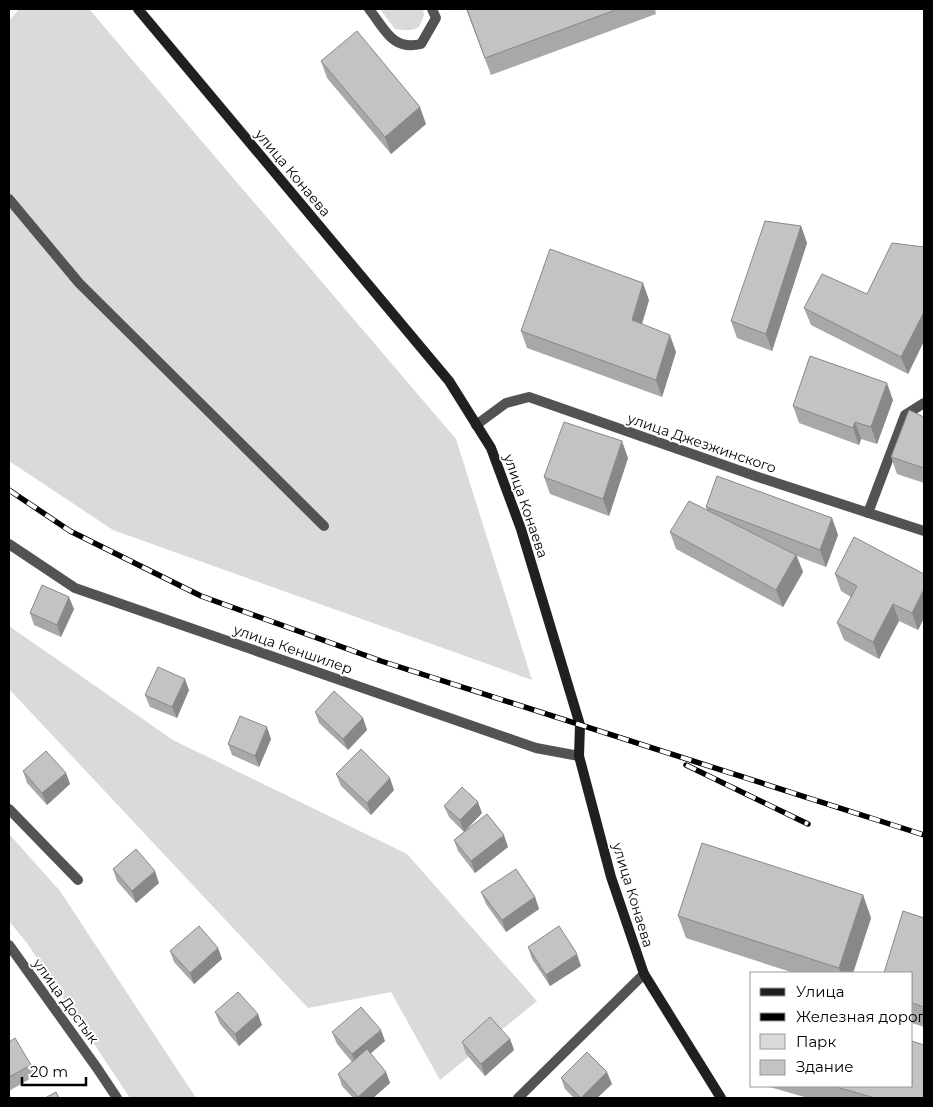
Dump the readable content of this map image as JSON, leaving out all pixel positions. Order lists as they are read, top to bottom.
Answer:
{
  "streets": {
    "main road": ["улица Конаева"],
    "street": ["улица Джезжинского", "улица Кеншилер", "улица Достык"]
  },
  "crossings": [
    ["улица Конаева", "улица Джезжинского"],
    ["улица Конаева", "улица Кеншилер"]
  ],
  "legend": [
    "Улица",
    "Железная дорога",
    "Парк",
    "Здание"
  ],
  "scale_bar": "20 m"
}
